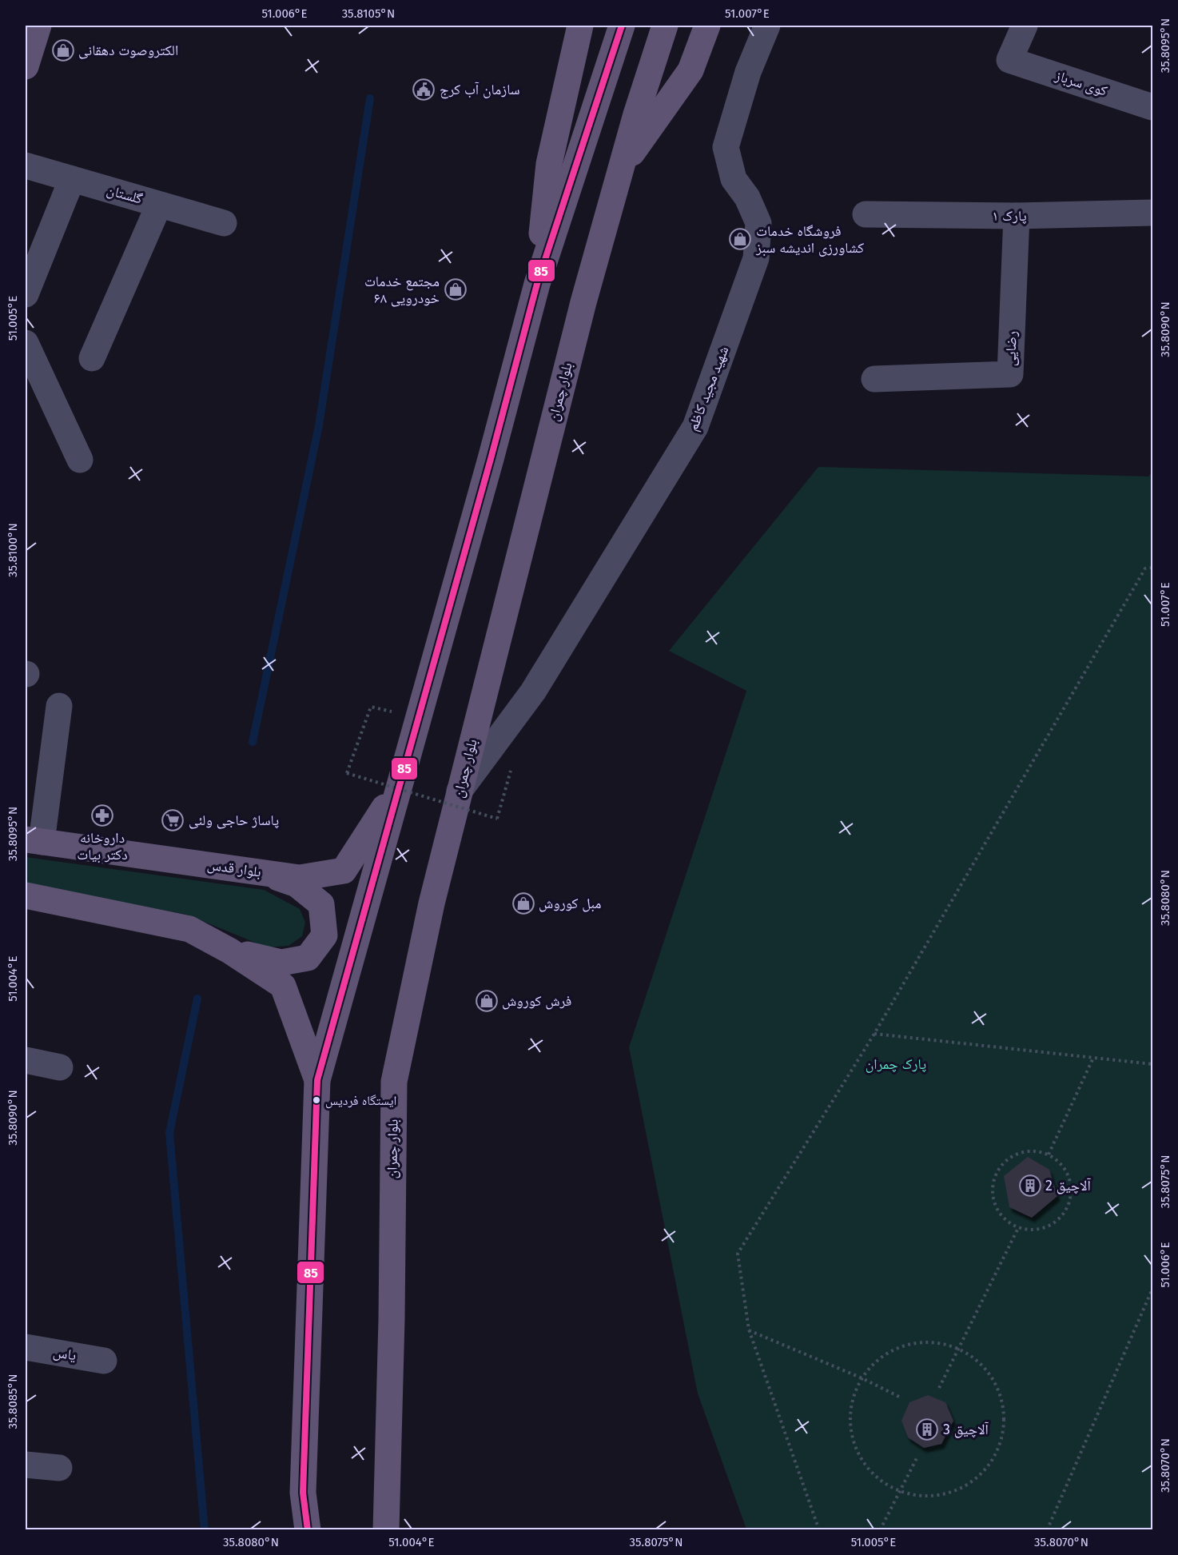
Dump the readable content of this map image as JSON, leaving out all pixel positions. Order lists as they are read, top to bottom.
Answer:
{
  "streets": {
    "main road": ["بلوار چمران", "بلوار قدس"],
    "street": [
      "کوی سرباز",
      "گلستان",
      "پارک ۱",
      "رضایی",
      "شهید مجید کاظم",
      "یاس"
    ]
  },
  "crossings": [
    ["پارک ۱", "رضایی"],
    ["شهید مجید کاظم", "بلوار چمران"]
  ],
  "parks": ["پارک چمران"],
  "places": {
    "shop": [
      "الکتروصوت دهقانی",
      "فروشگاه خدمات کشاورزی اندیشه سبز",
      "مجتمع خدمات خودرویی ۶۸",
      "مبل کوروش",
      "فرش کوروش"
    ],
    "public building": ["سازمان آب کرج"],
    "pharmacy": ["داروخانه دکتر بیات"],
    "supermarket": ["پاساژ حاجی ولئی"],
    "other": ["ایستگاه فردیس"],
    "building": ["آلاچیق 2", "آلاچیق 3"]
  },
  "lines": ["transit line 85"],
  "coordinates": [
    "51.006°E",
    "35.8105°N",
    "51.007°E",
    "35.8095°N",
    "51.005°E",
    "35.8090°N",
    "35.8100°N",
    "35.8080°N",
    "51.004°E",
    "35.8075°N",
    "35.8085°N",
    "35.8070°N"
  ]
}
